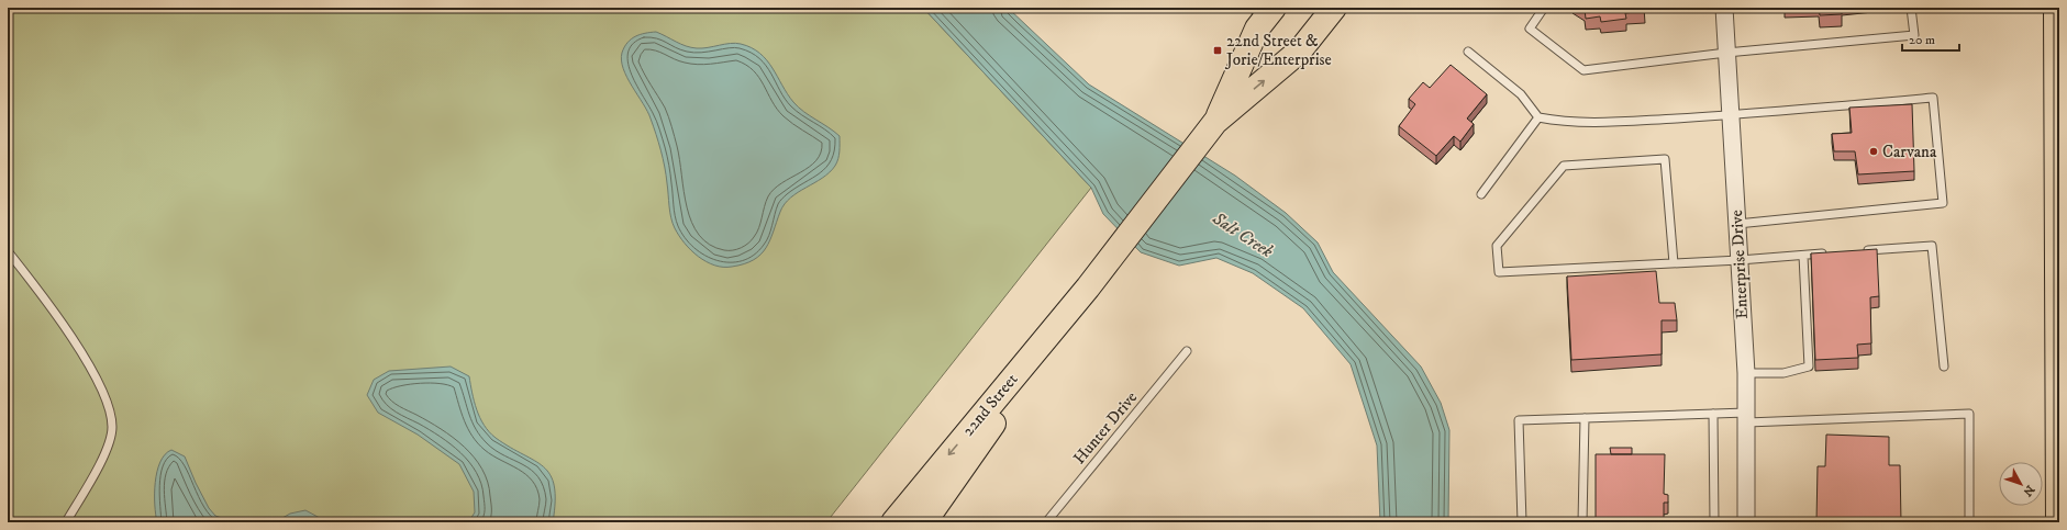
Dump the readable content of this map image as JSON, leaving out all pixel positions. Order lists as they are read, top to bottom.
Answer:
{
  "streets": {
    "main road": ["22nd Street"],
    "street": ["Enterprise Drive"],
    "lane": ["Hunter Drive"]
  },
  "water": ["Salt Creek"],
  "places": {
    "transit": ["22nd Street & Jorie/Enterprise"],
    "other": ["Carvana"]
  },
  "scale_bar": "20 m",
  "north": "bottom right"
}
